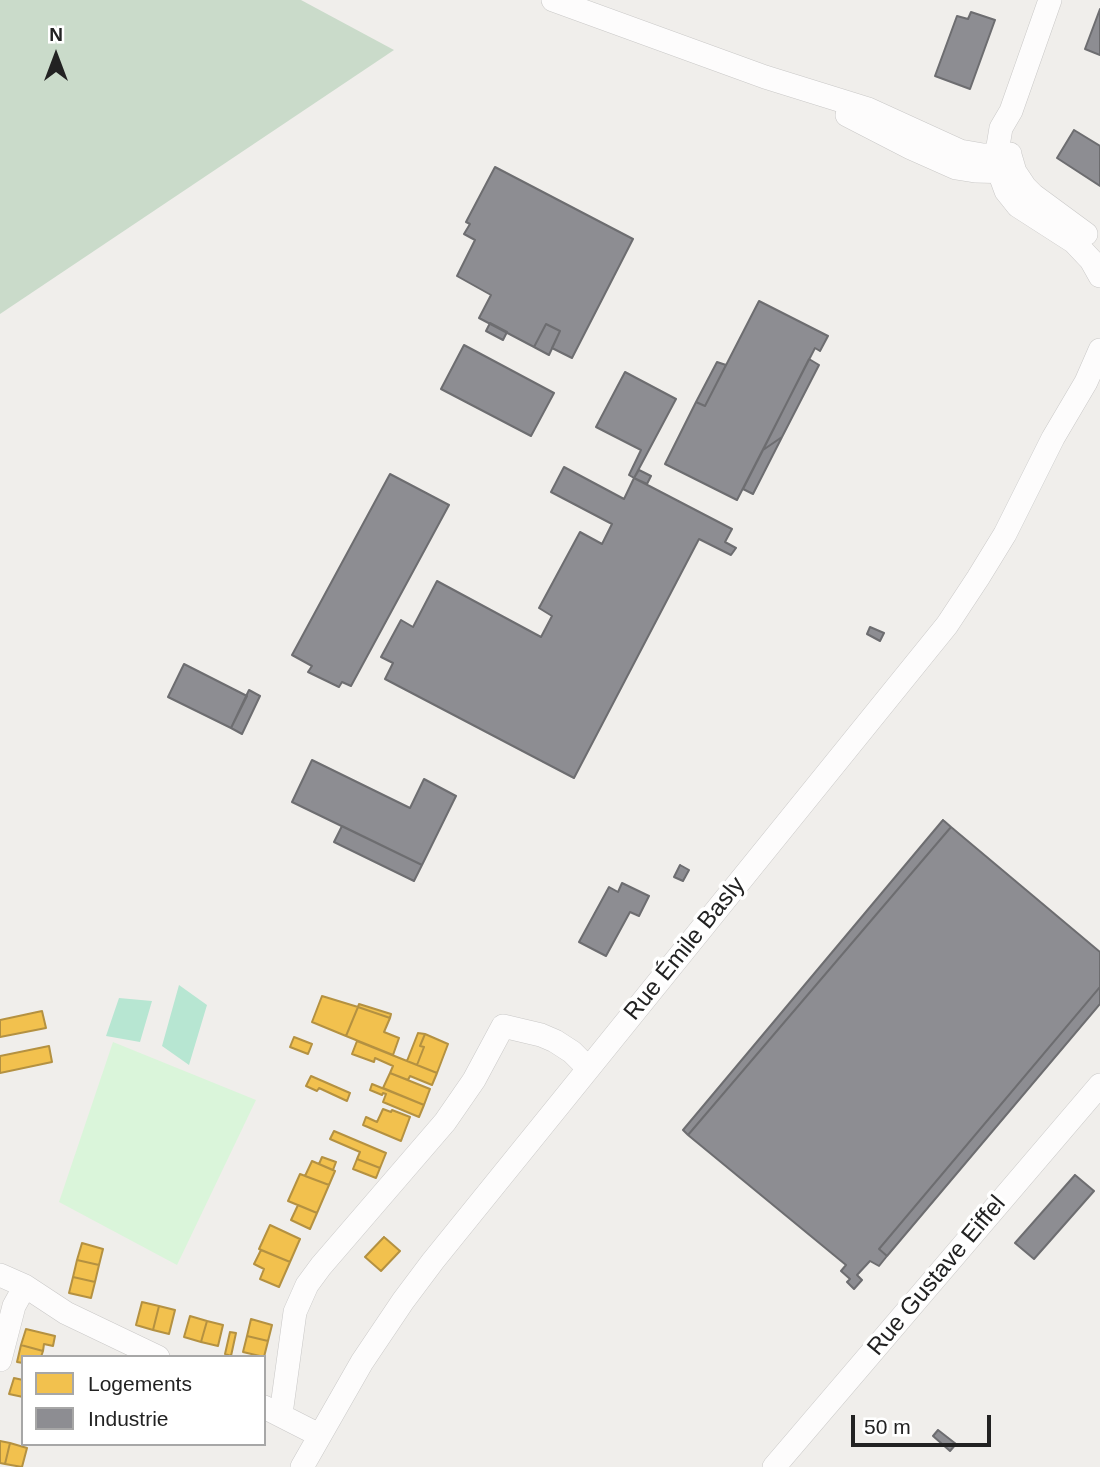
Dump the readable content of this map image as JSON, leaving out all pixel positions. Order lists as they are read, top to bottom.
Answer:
{
  "streets": {
    "street": ["Rue Émile Basly", "Rue Gustave Eiffel"]
  },
  "legend": ["Logements", "Industrie"],
  "scale_bar": "50 m",
  "north": "top"
}
